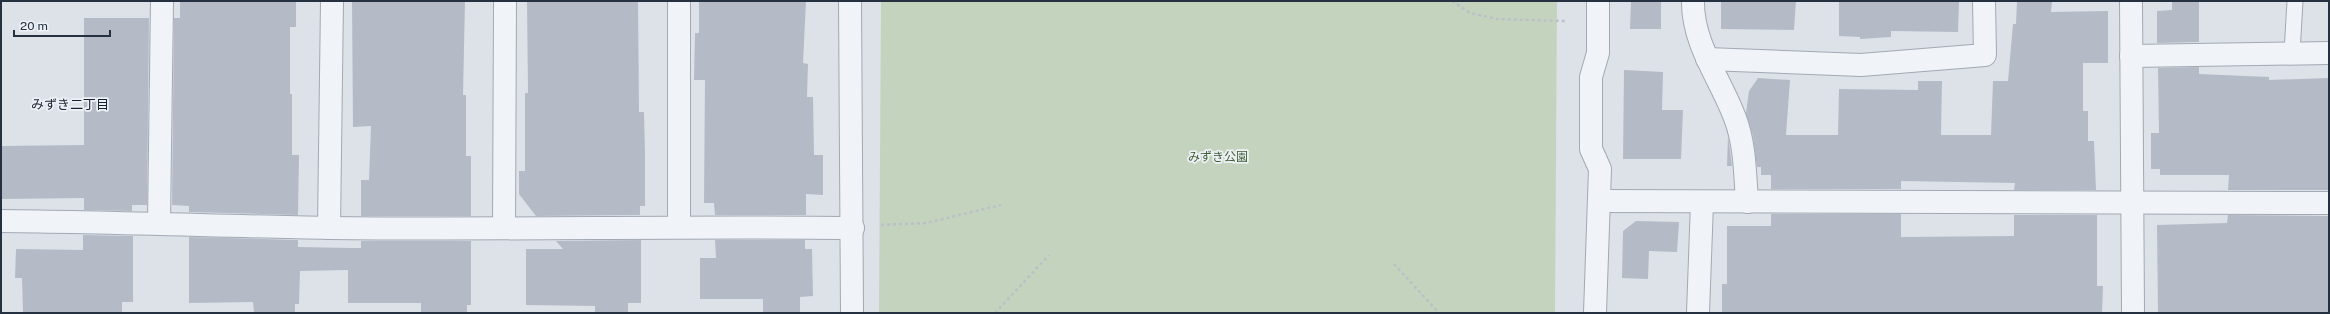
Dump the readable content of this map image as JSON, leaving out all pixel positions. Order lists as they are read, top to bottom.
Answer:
{
  "districts": ["みずき二丁目"],
  "parks": ["みずき公園"],
  "scale_bar": "20 m"
}
